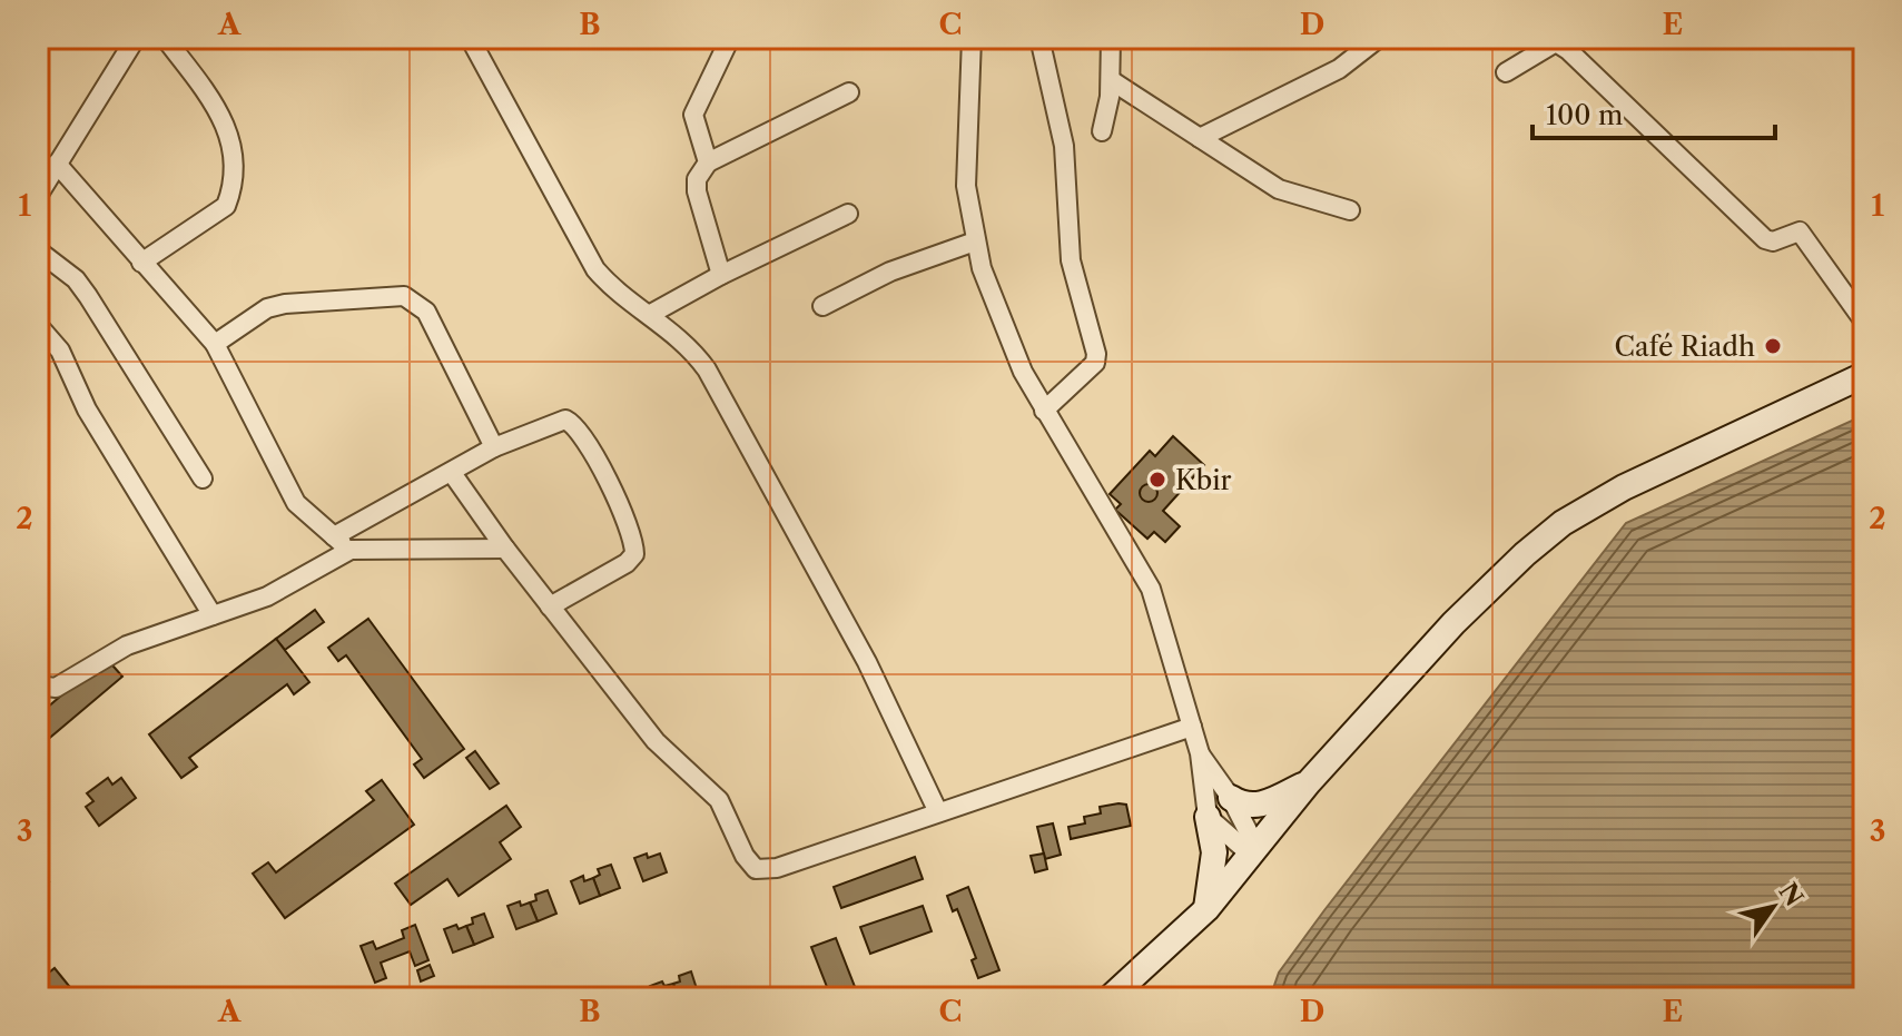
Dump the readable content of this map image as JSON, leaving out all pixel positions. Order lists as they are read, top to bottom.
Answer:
{
  "places": ["Café Riadh", "Kbir"],
  "scale_bar": "100 m",
  "north": "top right",
  "grid": {
    "columns": [
      "A",
      "B",
      "C",
      "D",
      "E"
    ],
    "rows": ["1", "2", "3"]
  }
}
